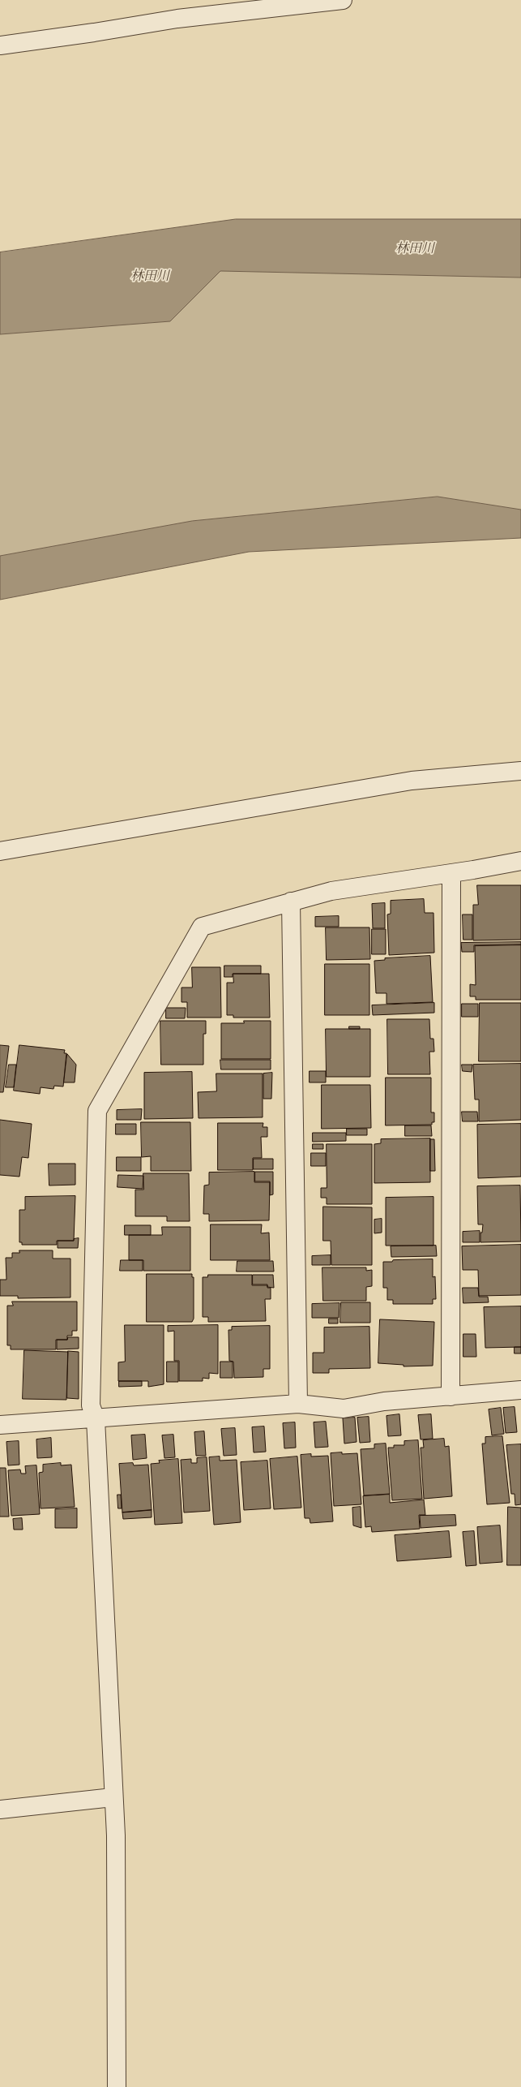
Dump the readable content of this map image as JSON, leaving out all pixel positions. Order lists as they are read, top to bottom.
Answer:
{
  "water": ["林田川"]
}
